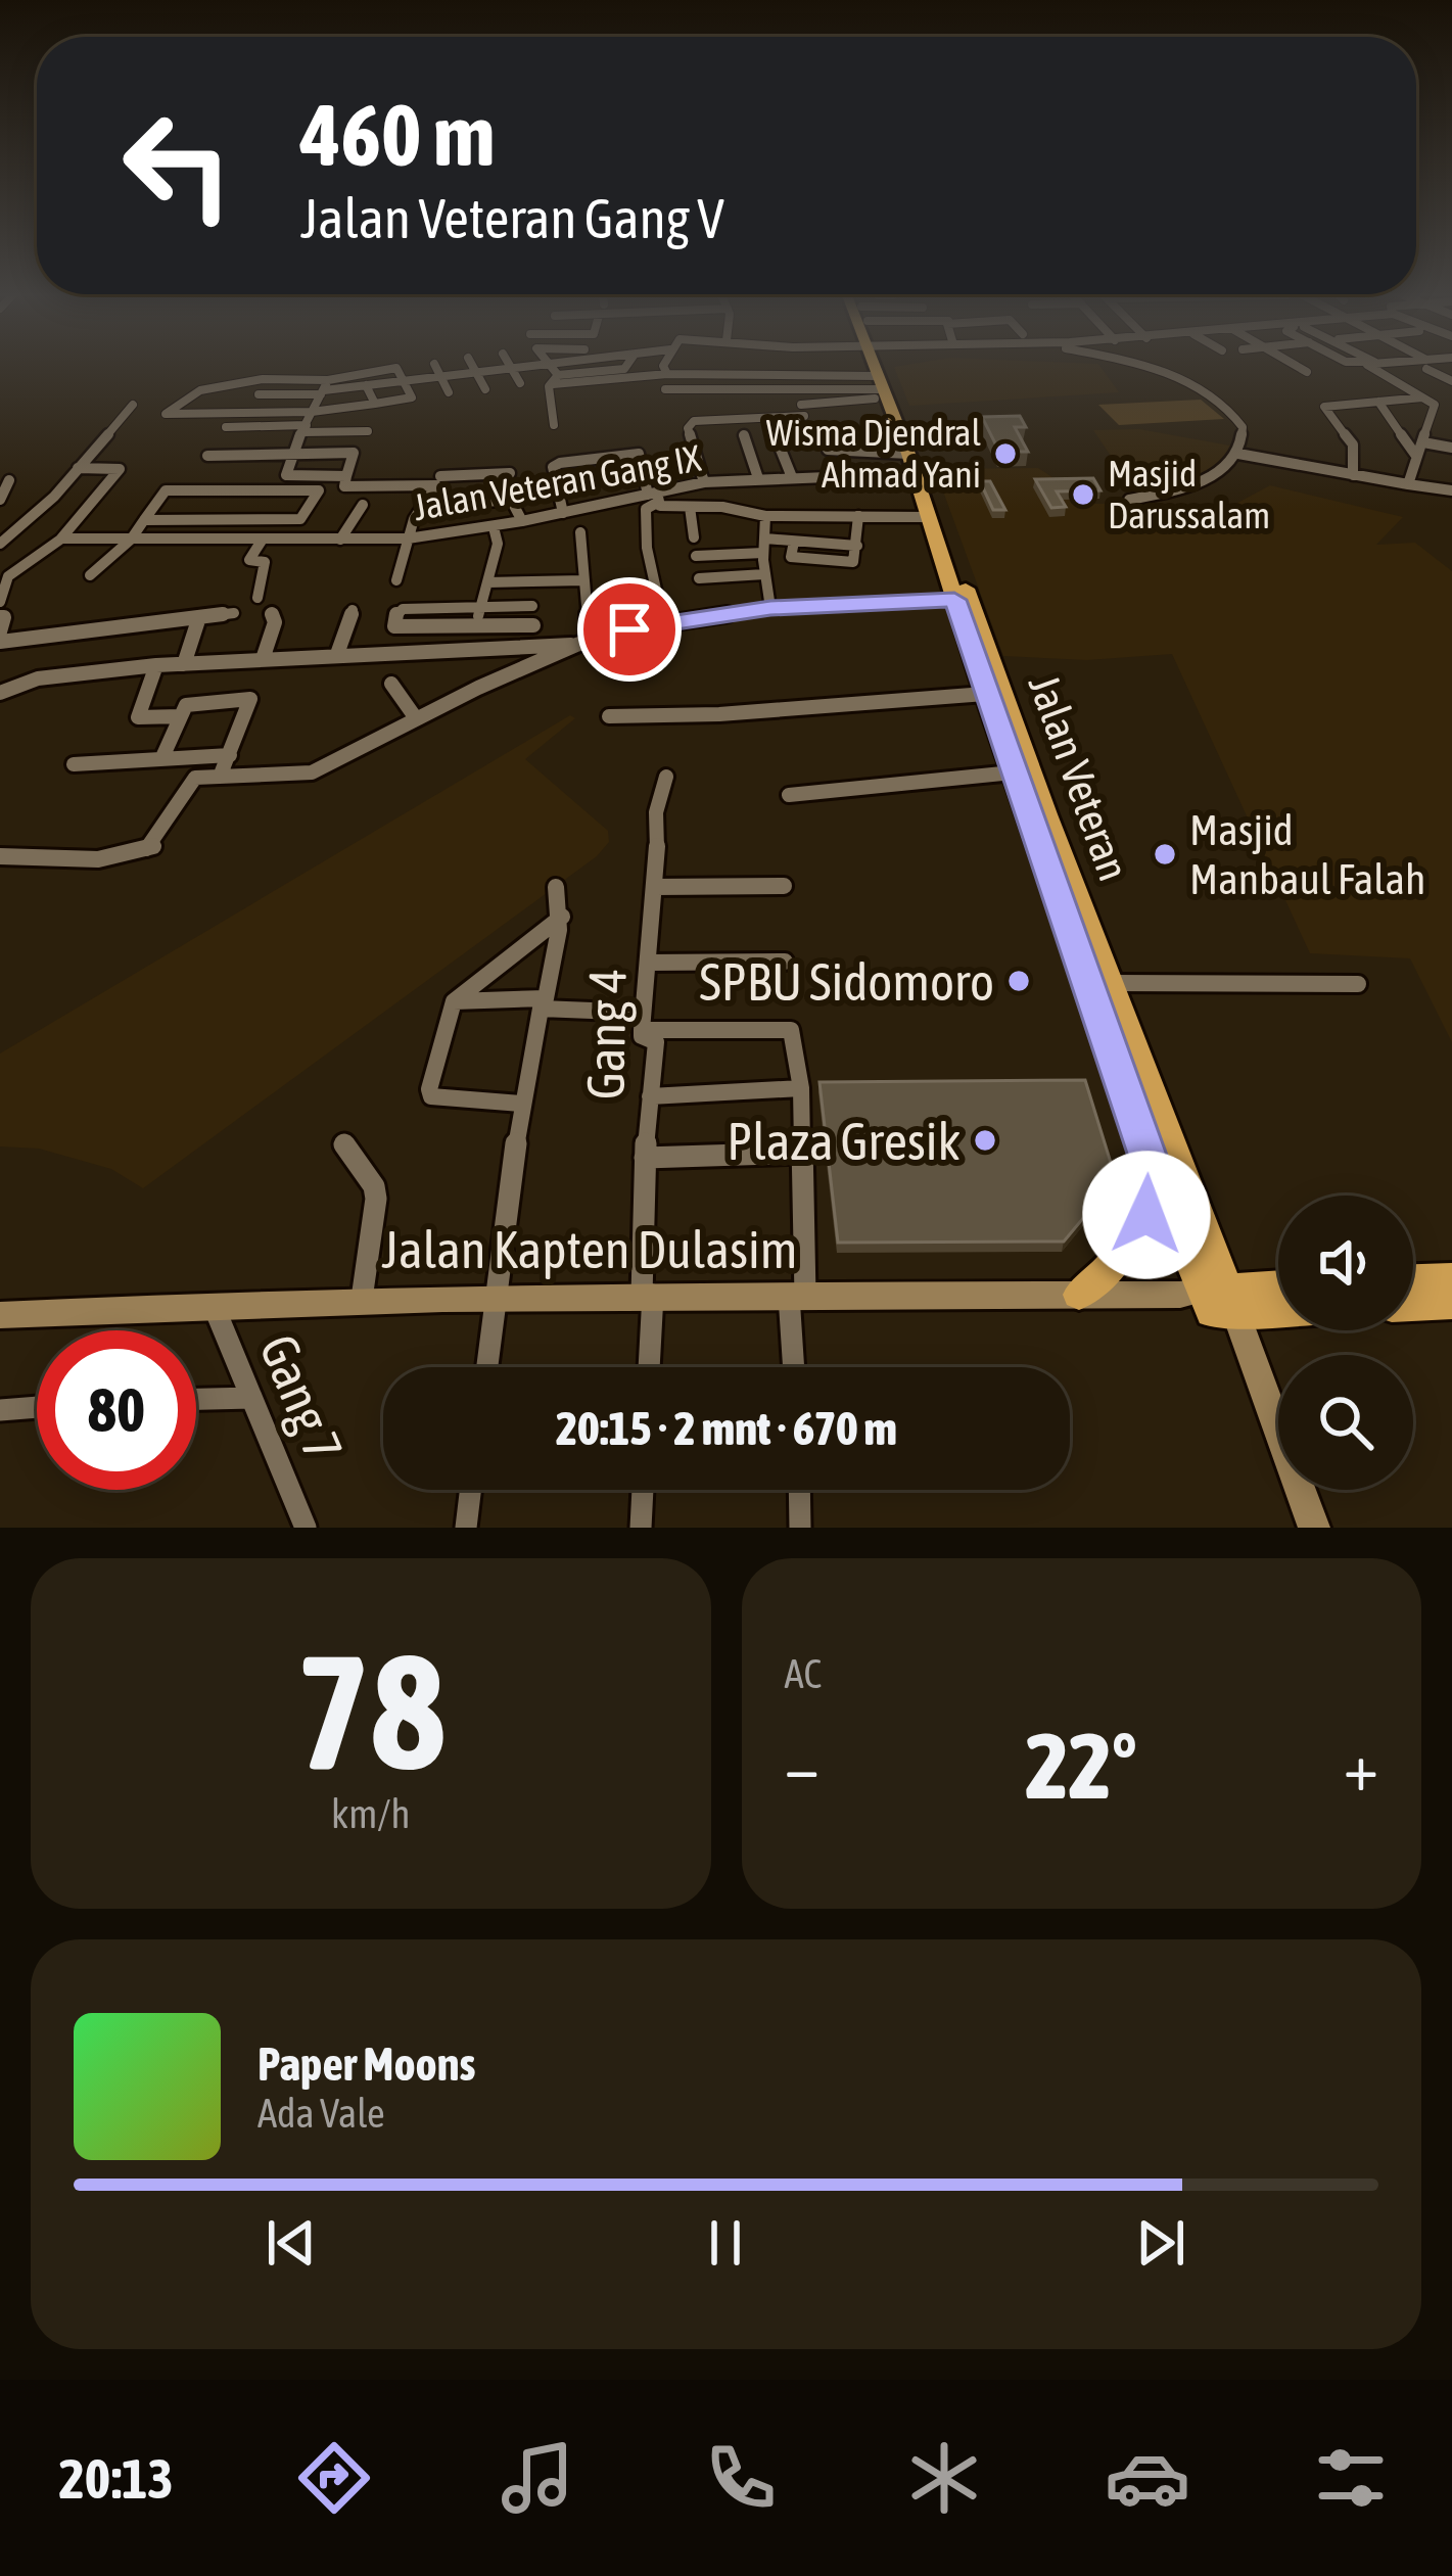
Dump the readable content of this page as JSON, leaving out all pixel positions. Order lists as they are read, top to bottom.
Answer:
{
  "streets": {
    "highway": ["Jalan Veteran"],
    "main road": ["Jalan Kapten Dulasim"],
    "street": ["Jalan Veteran Gang IX", "Gang 4", "Gang 7"]
  },
  "crossings": [
    ["Jalan Veteran Gang IX", "Jalan Veteran"],
    ["Jalan Veteran", "Jalan Kapten Dulasim"],
    ["Gang 4", "Jalan Kapten Dulasim"],
    ["Jalan Kapten Dulasim", "Gang 7"]
  ],
  "places": [
    "Wisma Djendral Ahmad Yani",
    "Masjid Darussalam",
    "Masjid Manbaul Falah",
    "SPBU Sidomoro",
    "Plaza Gresik"
  ],
  "page": {
    "turn": ["460 m", "Jalan Veteran Gang V"],
    "limit": "80",
    "trip": "20:15 · 2 mnt · 670 m",
    "tile": [
      ["78", "km/h"],
      "AC"
    ],
    "heat": ["−", "22°", "+"],
    "song": ["Paper Moons", "Ada Vale"],
    "tabs": "20:13"
  }
}
